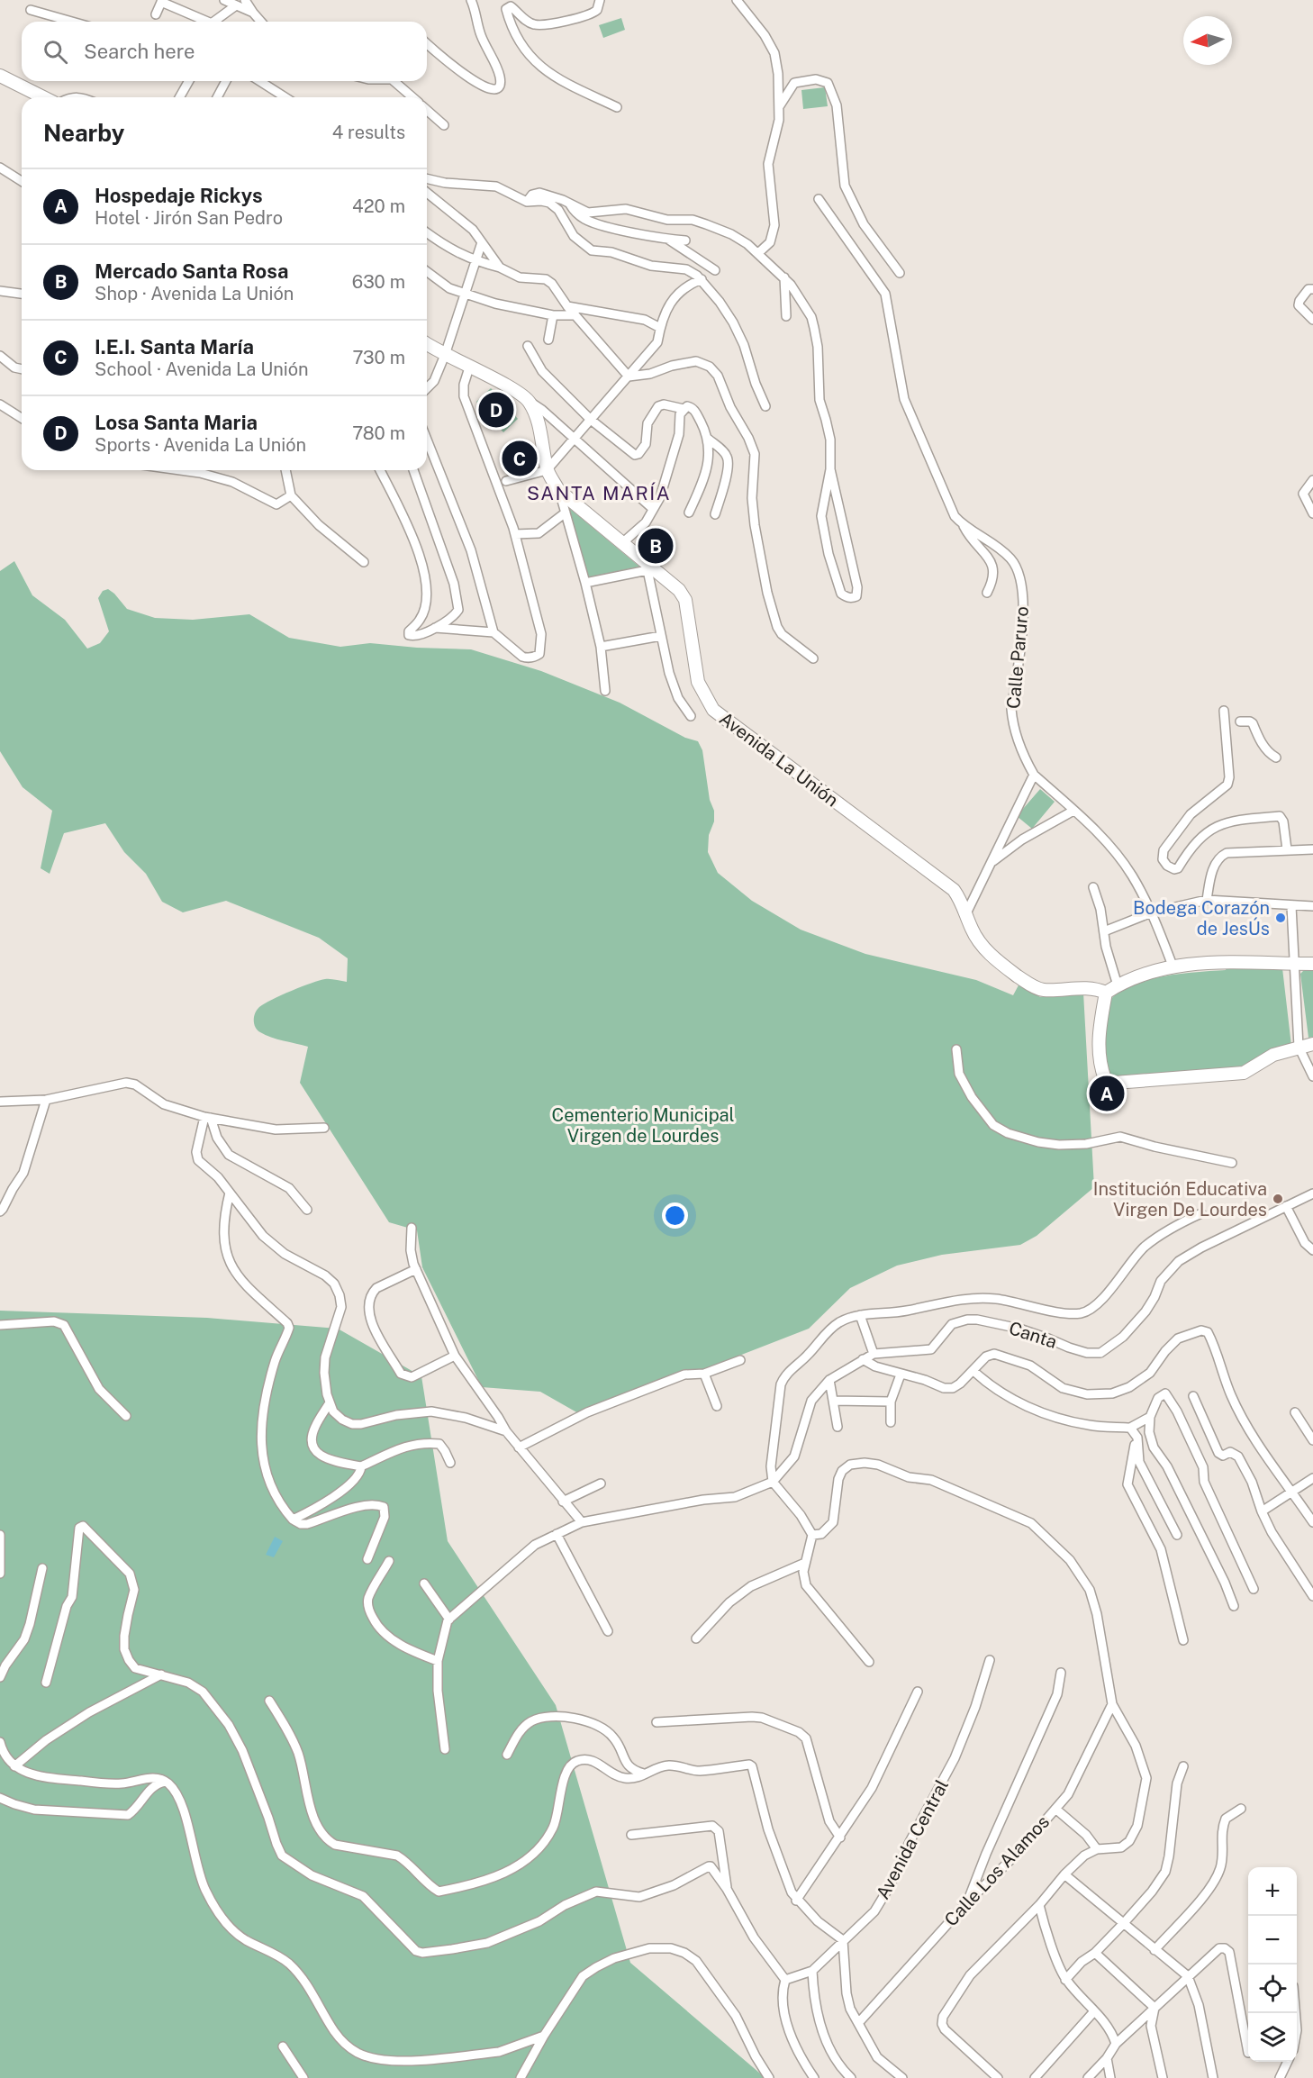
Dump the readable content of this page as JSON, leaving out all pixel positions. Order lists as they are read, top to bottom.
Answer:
{
  "streets": {
    "main road": ["Avenida La Unión"],
    "street": [
      "Calle Paruro",
      "Canta",
      "Avenida Central",
      "Calle Los Alamos"
    ]
  },
  "districts": ["SANTA MARÍA"],
  "parks": ["Cementerio Municipal Virgen de Lourdes"],
  "places": ["Bodega Corazón de JesÚs", "Institución Educativa Virgen De Lourdes"],
  "north": "left",
  "page": {
    "search": "Search here",
    "heading": ["Nearby", "4 results"],
    "list": [
      {
        "mark": "A",
        "name": "Hospedaje Rickys",
        "note": "Hotel · Jirón San Pedro",
        "value": "420 m"
      },
      {
        "mark": "B",
        "name": "Mercado Santa Rosa",
        "note": "Shop · Avenida La Unión",
        "value": "630 m"
      },
      {
        "mark": "C",
        "name": "I.E.I. Santa María",
        "note": "School · Avenida La Unión",
        "value": "730 m"
      },
      {
        "mark": "D",
        "name": "Losa Santa Maria",
        "note": "Sports · Avenida La Unión",
        "value": "780 m"
      }
    ],
    "pins": [
      "D",
      "C",
      "B",
      "A"
    ],
    "map_buttons": ["+", "−"]
  }
}
